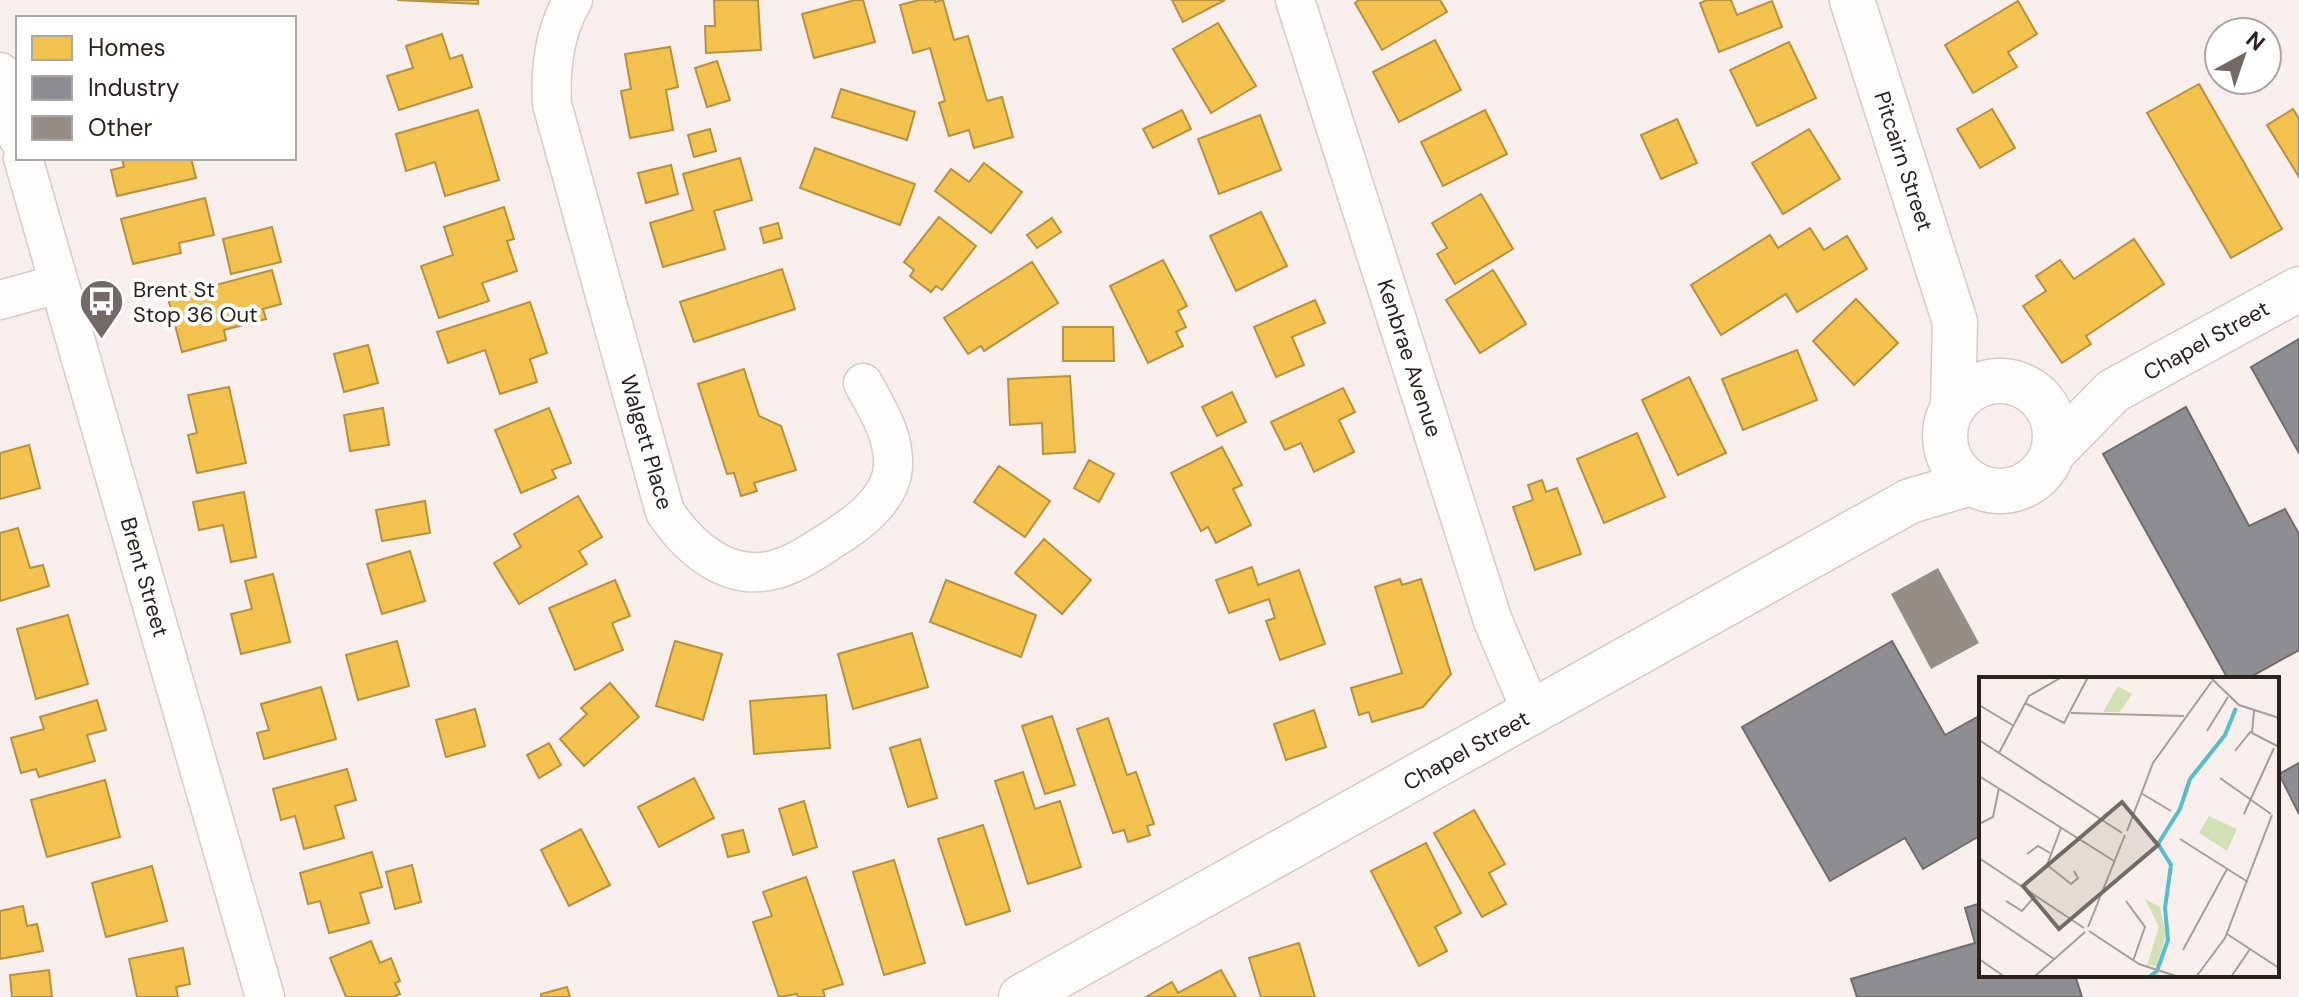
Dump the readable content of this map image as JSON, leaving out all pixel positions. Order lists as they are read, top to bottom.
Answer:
{
  "streets": {
    "street": [
      "Pitcairn Street",
      "Chapel Street",
      "Kenbrae Avenue",
      "Walgett Place",
      "Brent Street"
    ]
  },
  "crossings": [
    ["Pitcairn Street", "Chapel Street"],
    ["Chapel Street", "Kenbrae Avenue"]
  ],
  "places": {
    "bus stop": ["Brent St Stop 36 Out"]
  },
  "legend": ["Homes", "Industry", "Other"],
  "north": "top right"
}
